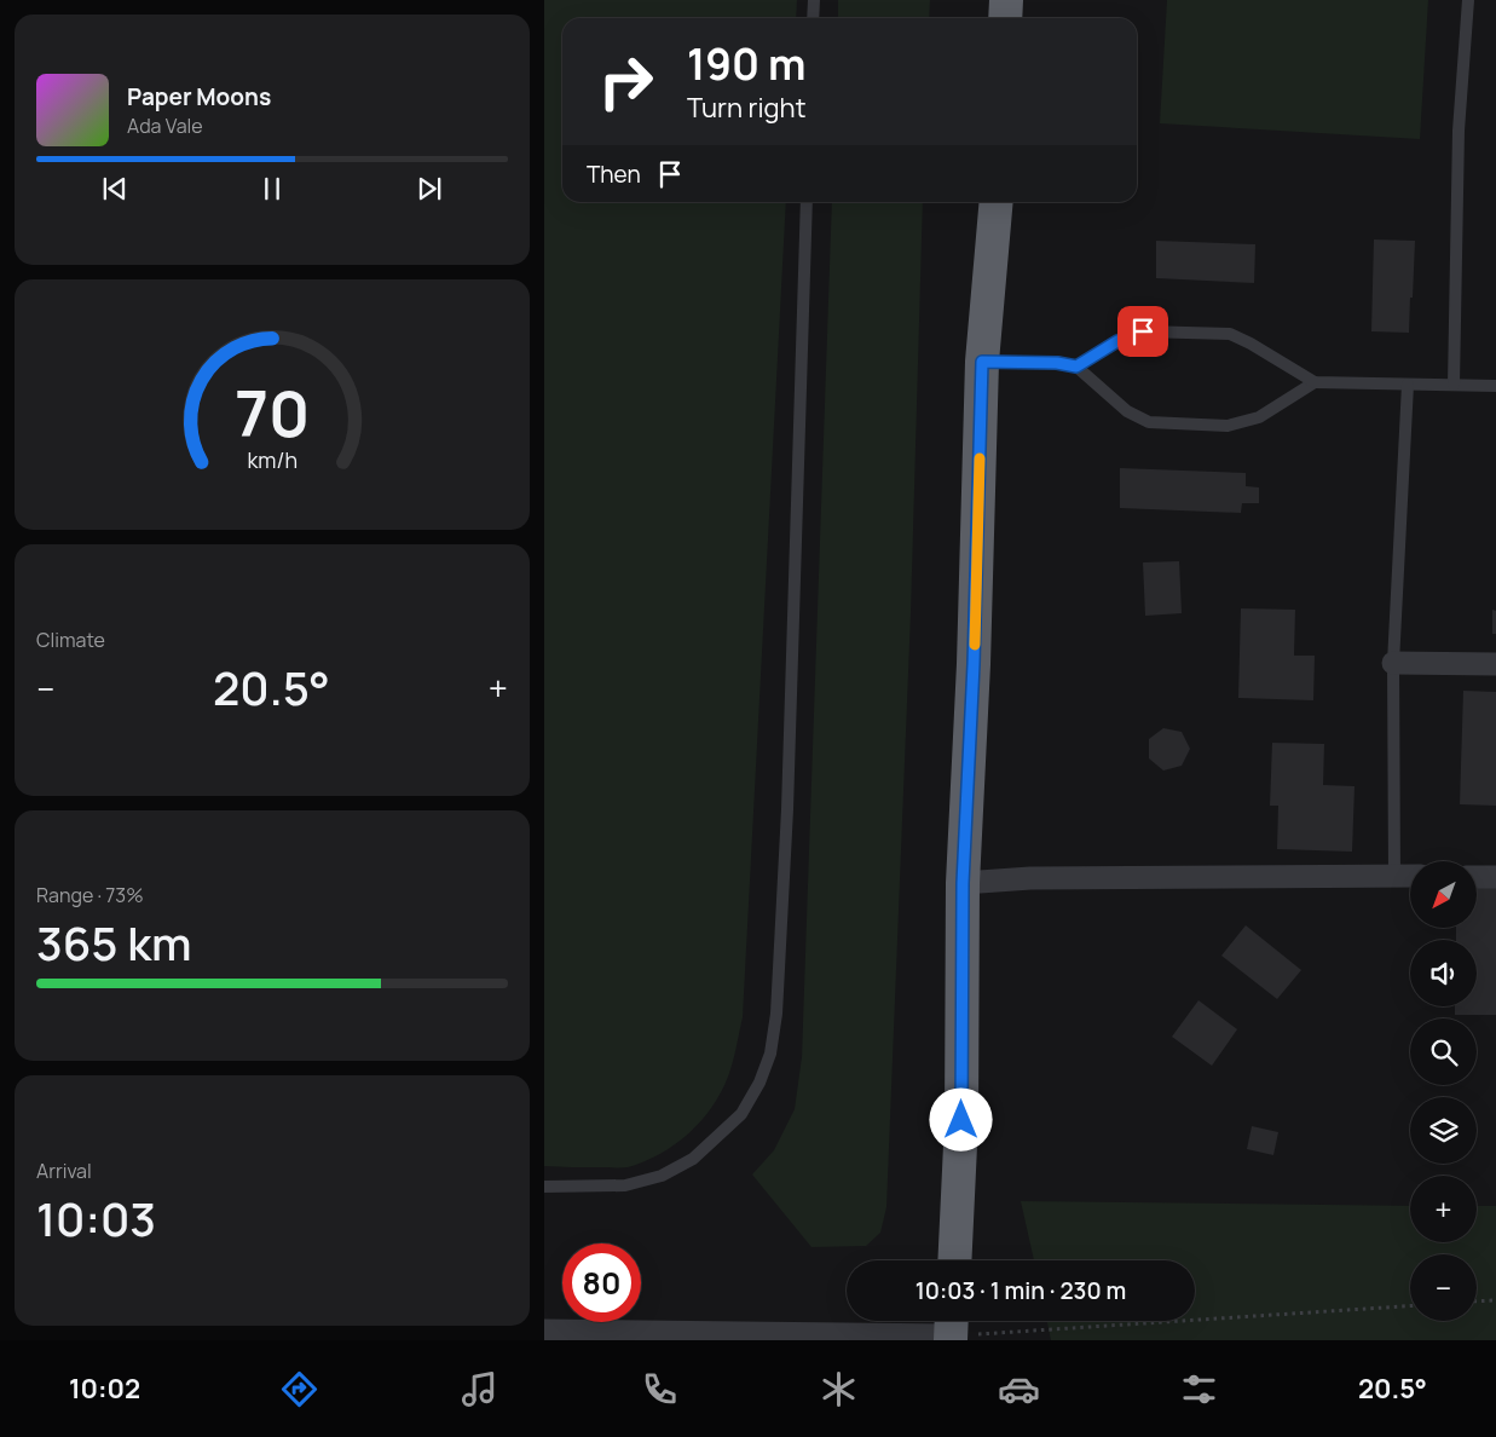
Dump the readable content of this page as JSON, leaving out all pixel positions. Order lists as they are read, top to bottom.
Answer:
{
  "north": "bottom left",
  "page": {
    "turn": ["190 m", "Turn right"],
    "song": ["Paper Moons", "Ada Vale"],
    "then": "Then",
    "tile": [
      "Climate",
      ["Range · 73%", "365 km"],
      ["Arrival", "10:03"]
    ],
    "heat": ["−", "20.5°", "+"],
    "map_buttons": ["+", "−"],
    "limit": "80",
    "trip": "10:03 · 1 min · 230 m",
    "tabs": ["10:02", "20.5°"],
    "gauge": ["70", "km/h"]
  }
}
